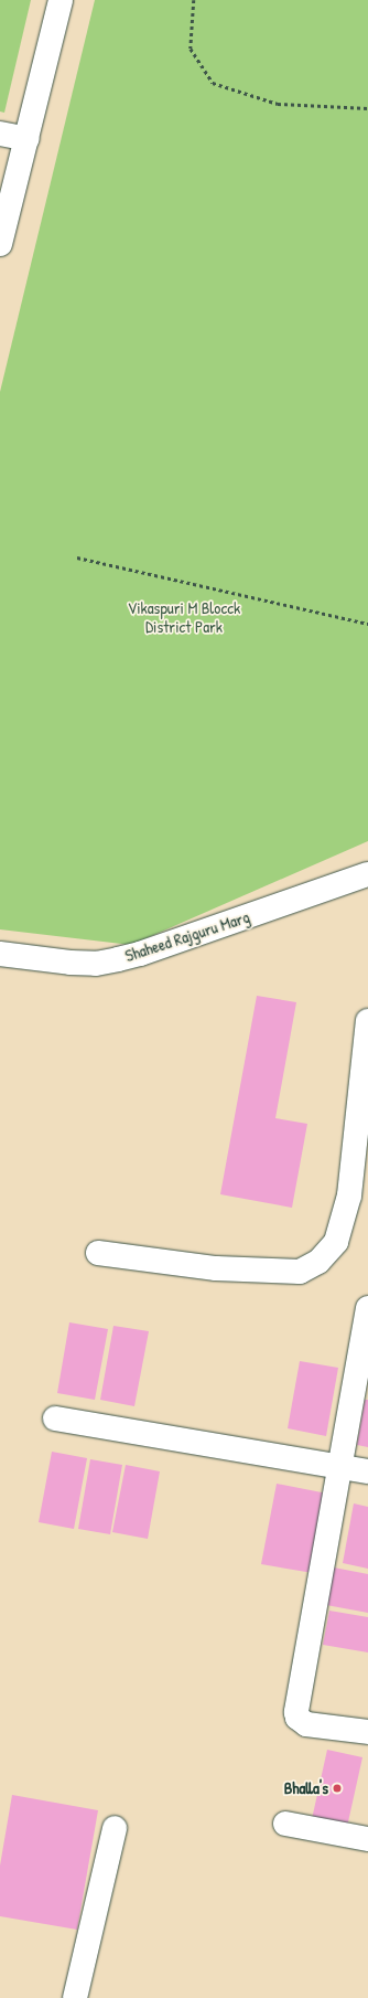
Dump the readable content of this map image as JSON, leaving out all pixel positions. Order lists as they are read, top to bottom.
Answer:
{
  "streets": {
    "street": ["Shaheed Rajguru Marg"]
  },
  "parks": ["Vikaspuri M Blocck District Park"],
  "places": ["Bhalla's"]
}
